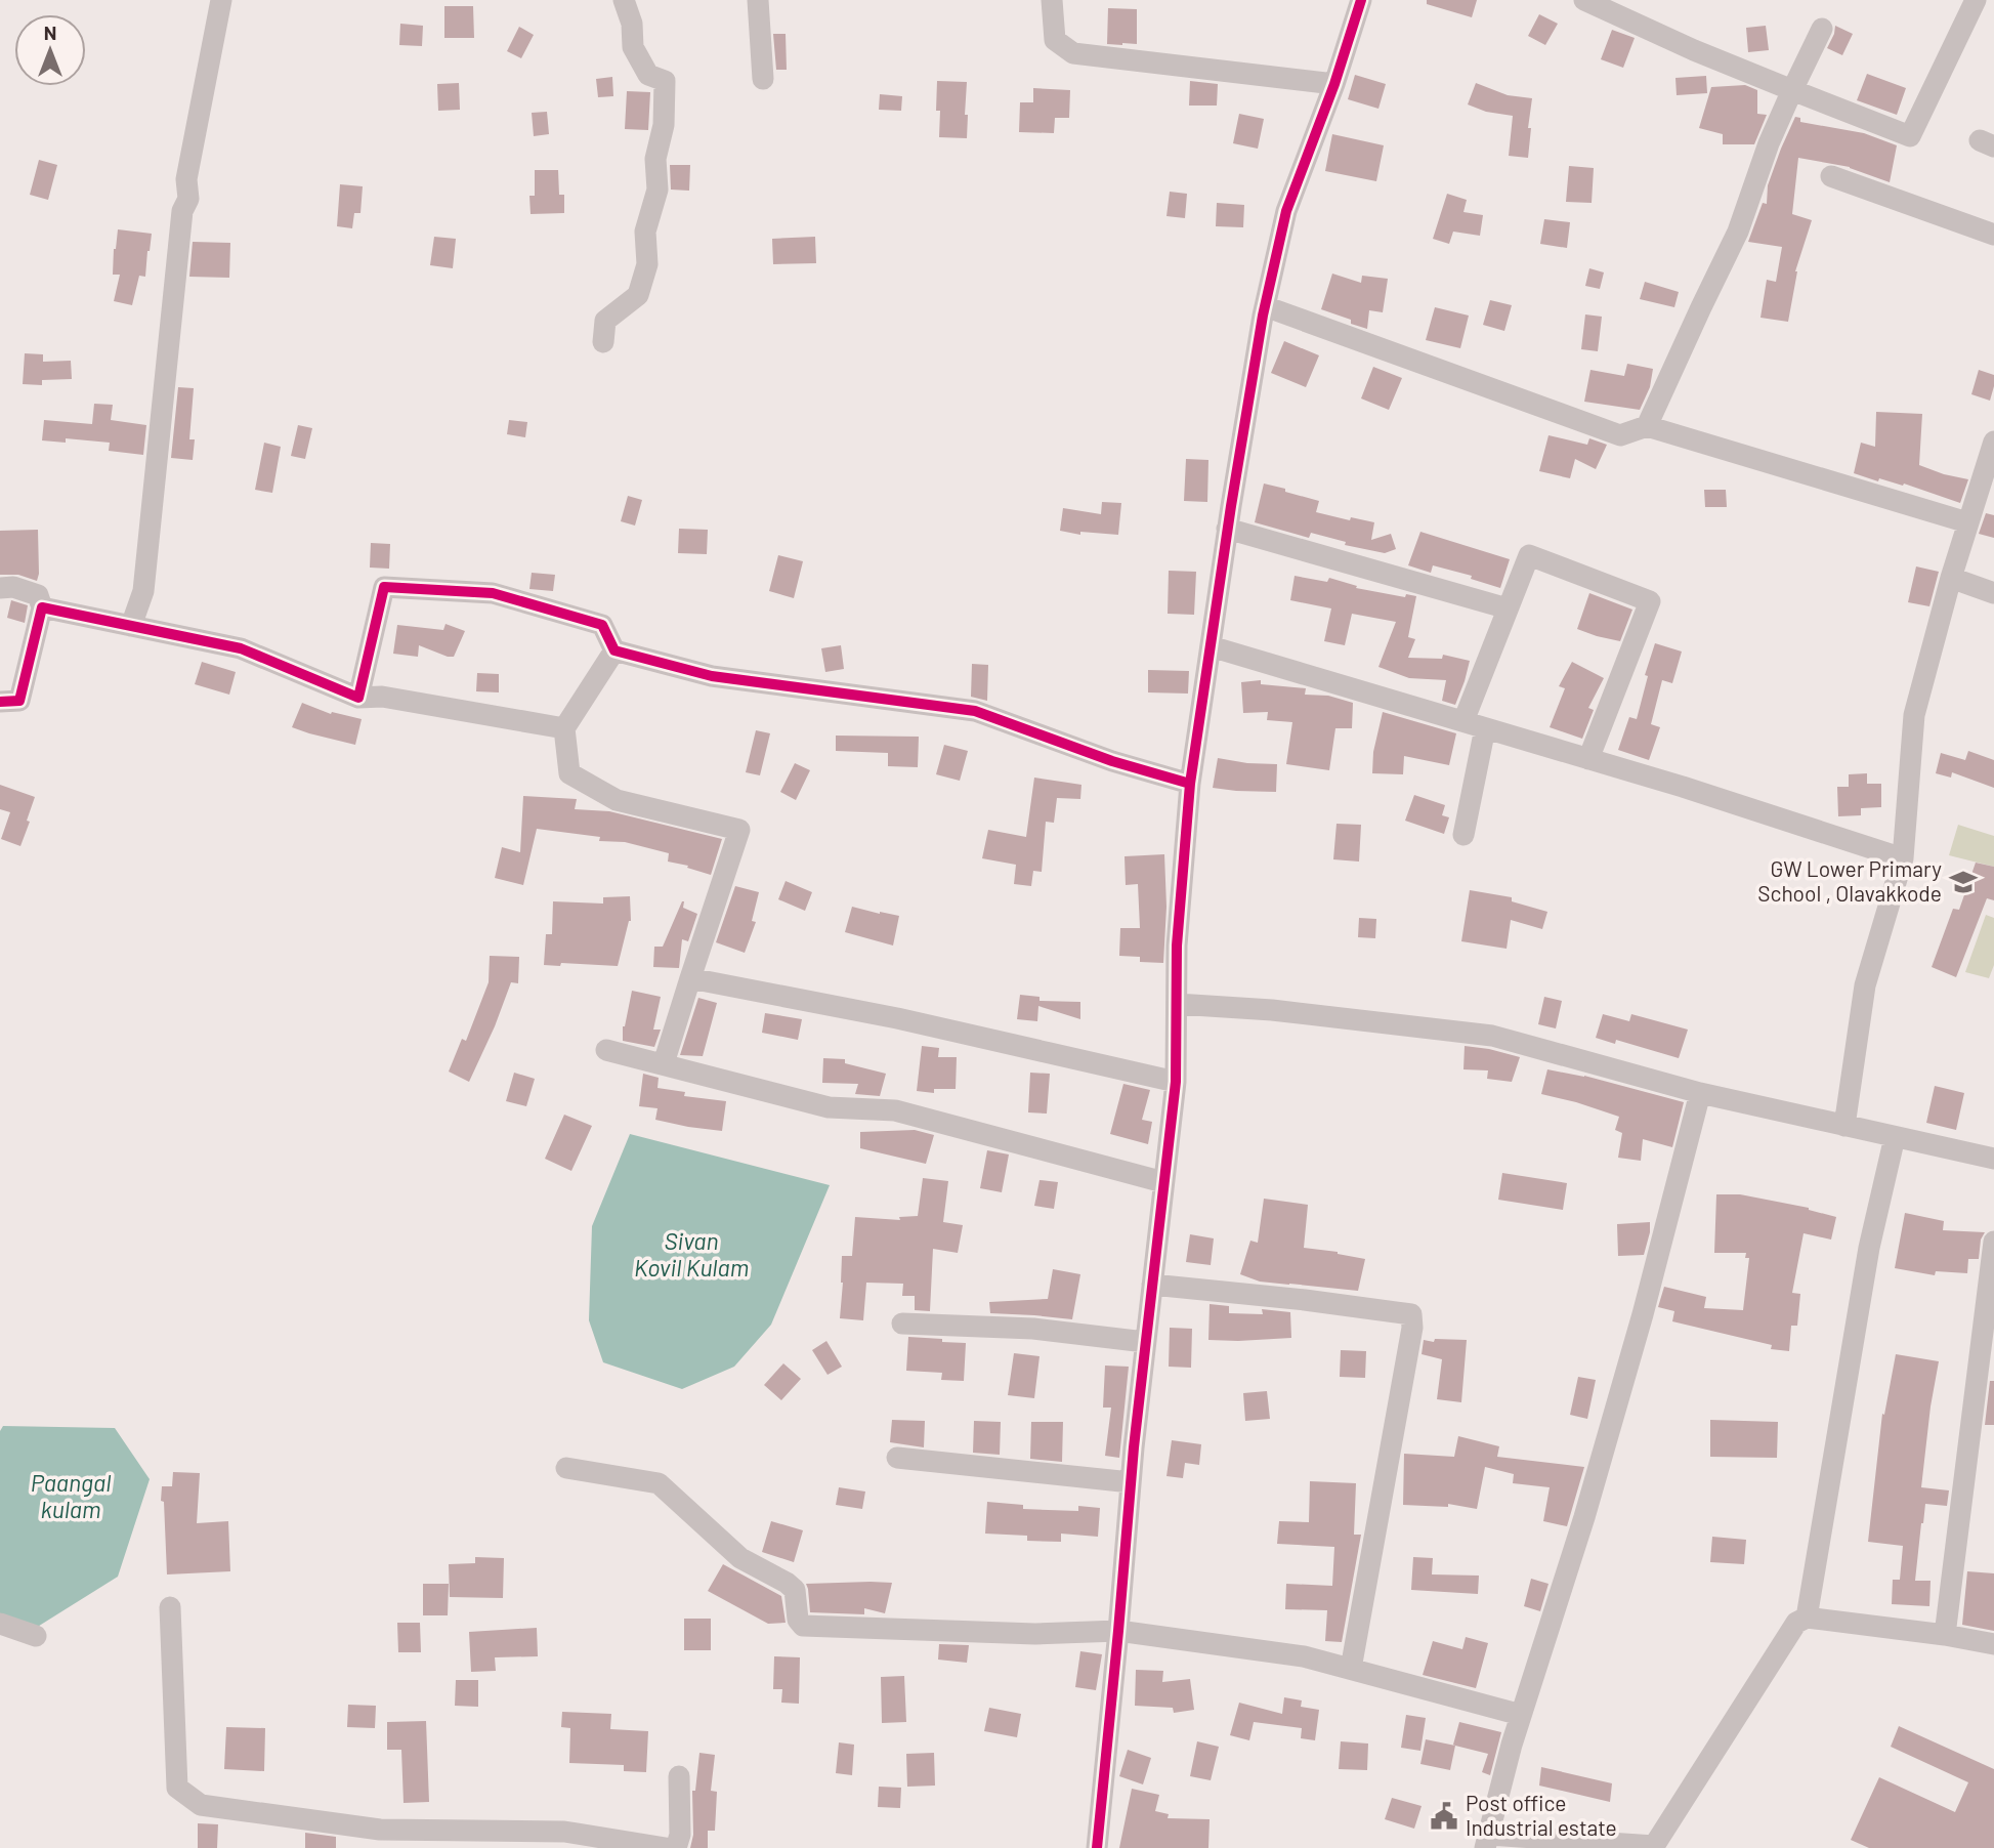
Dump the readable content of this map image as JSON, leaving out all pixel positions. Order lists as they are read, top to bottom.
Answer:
{
  "water": ["Sivan Kovil Kulam", "Paangal kulam"],
  "places": {
    "school or university": ["GW Lower Primary School , Olavakkode"],
    "public building": ["Post office Industrial estate"]
  },
  "north": "top"
}
